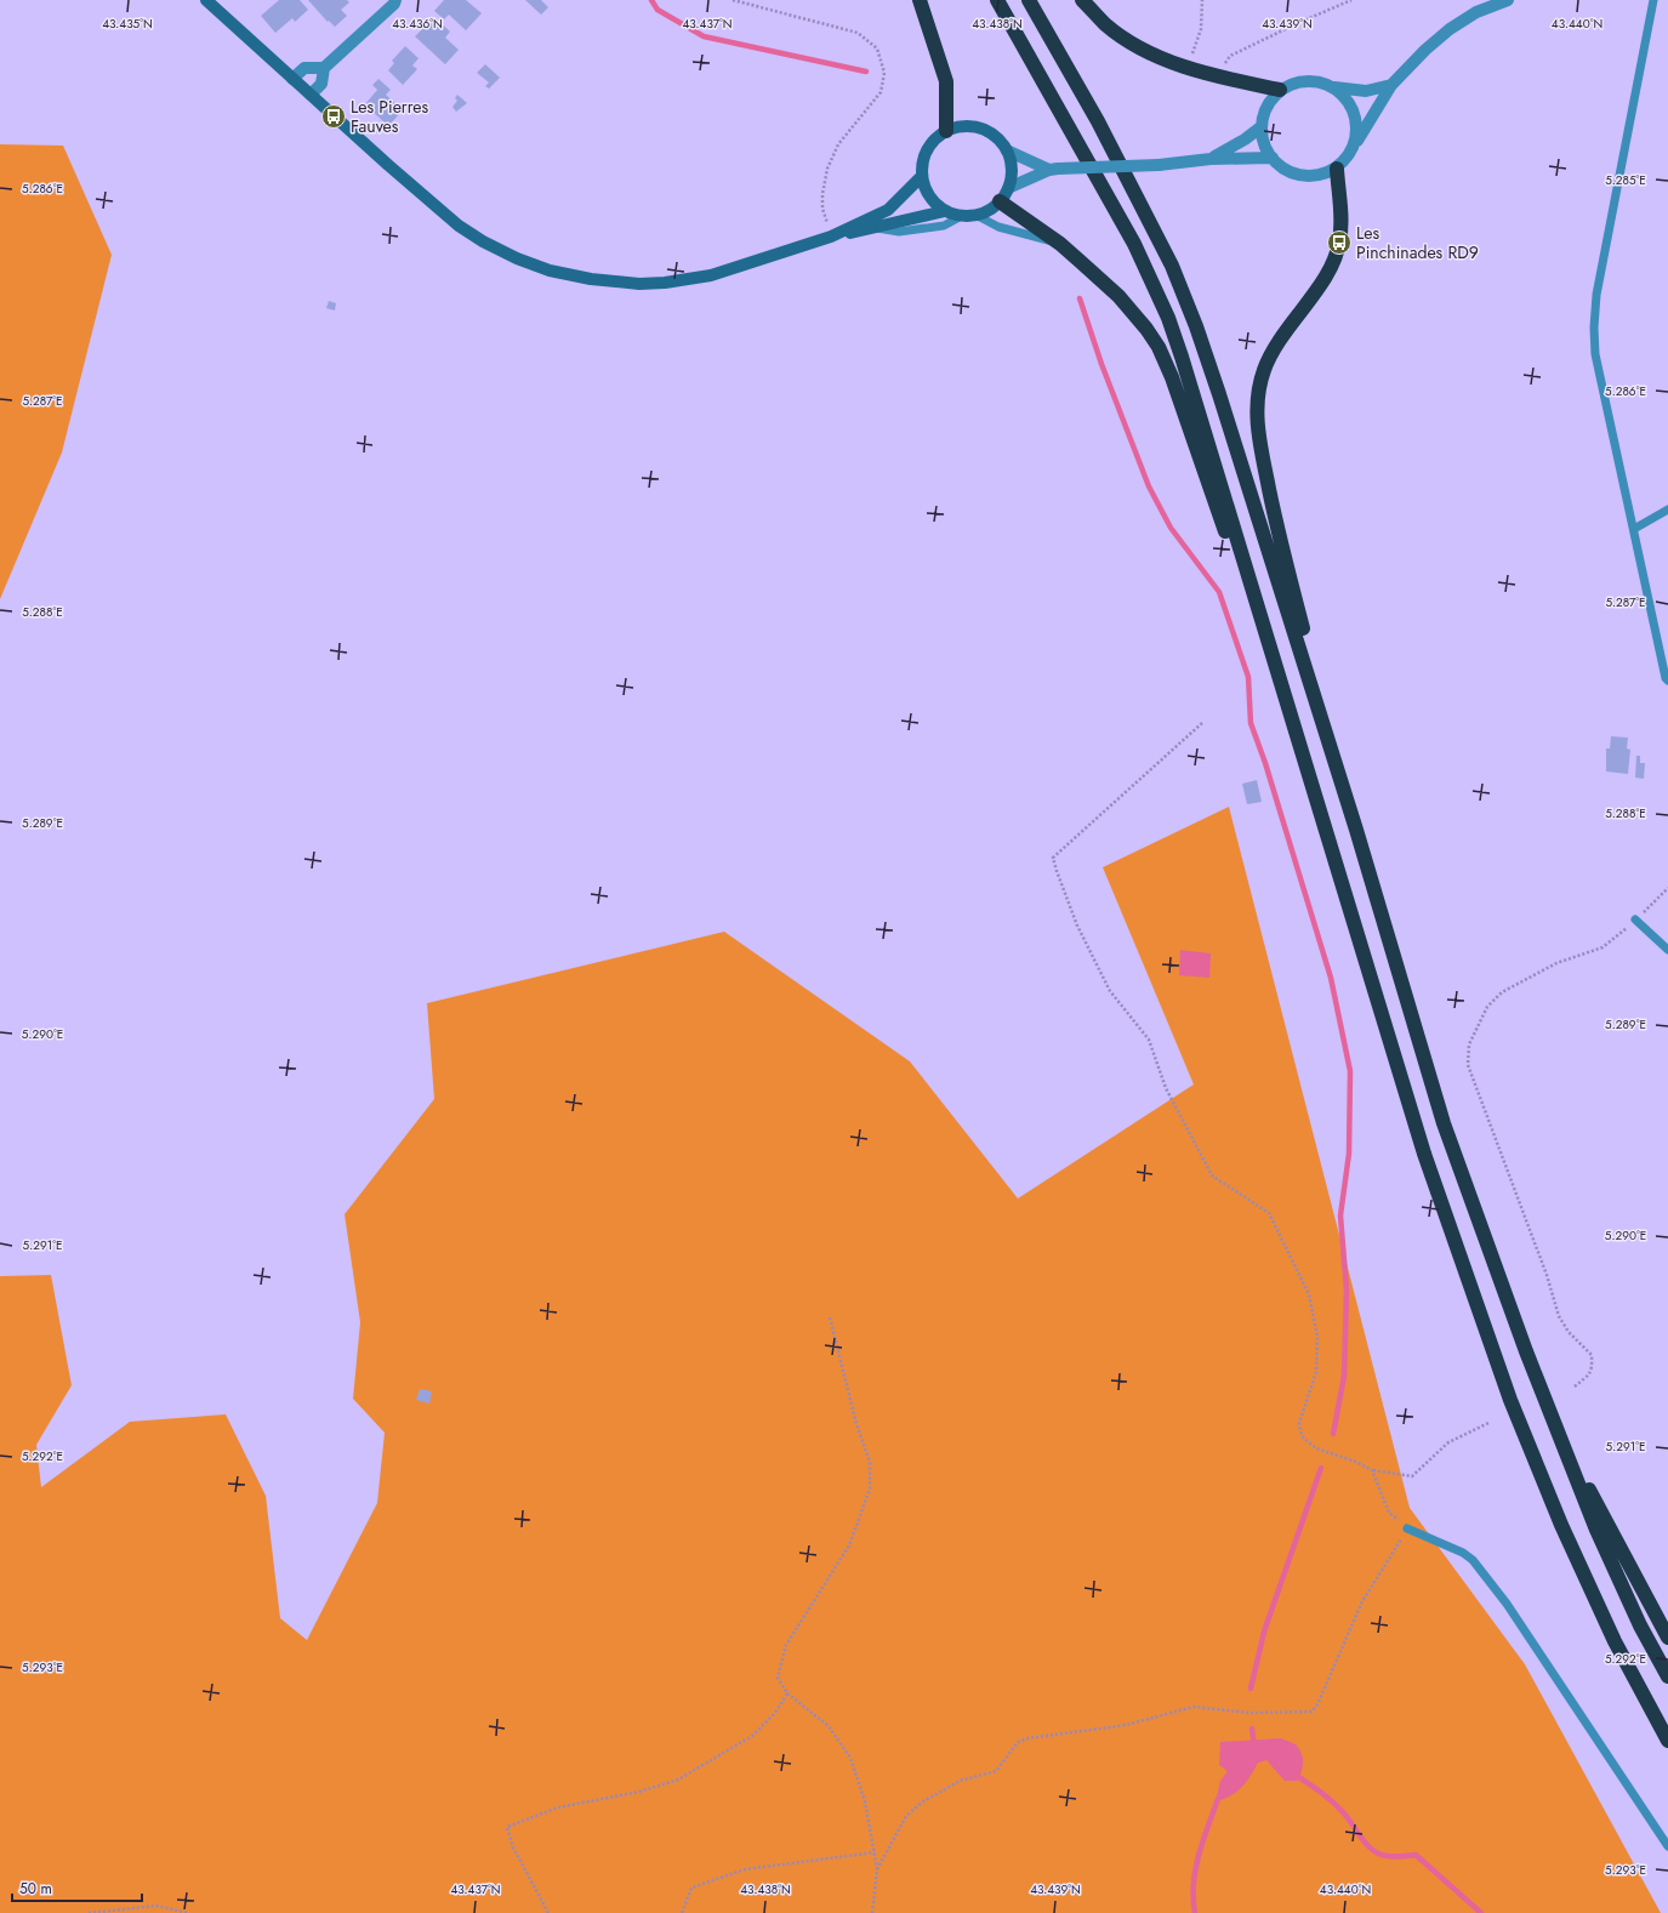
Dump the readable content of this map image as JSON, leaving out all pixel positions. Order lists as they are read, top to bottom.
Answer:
{
  "places": {
    "bus stop": ["Les Pierres Fauves", "Les Pinchinades RD9"]
  },
  "scale_bar": "50 m",
  "coordinates": [
    "43.435°N",
    "43.436°N",
    "43.437°N",
    "43.438°N",
    "43.439°N",
    "43.440°N",
    "5.285°E",
    "5.286°E",
    "5.287°E",
    "5.288°E",
    "5.289°E",
    "5.290°E",
    "5.291°E",
    "5.292°E",
    "5.293°E"
  ]
}
